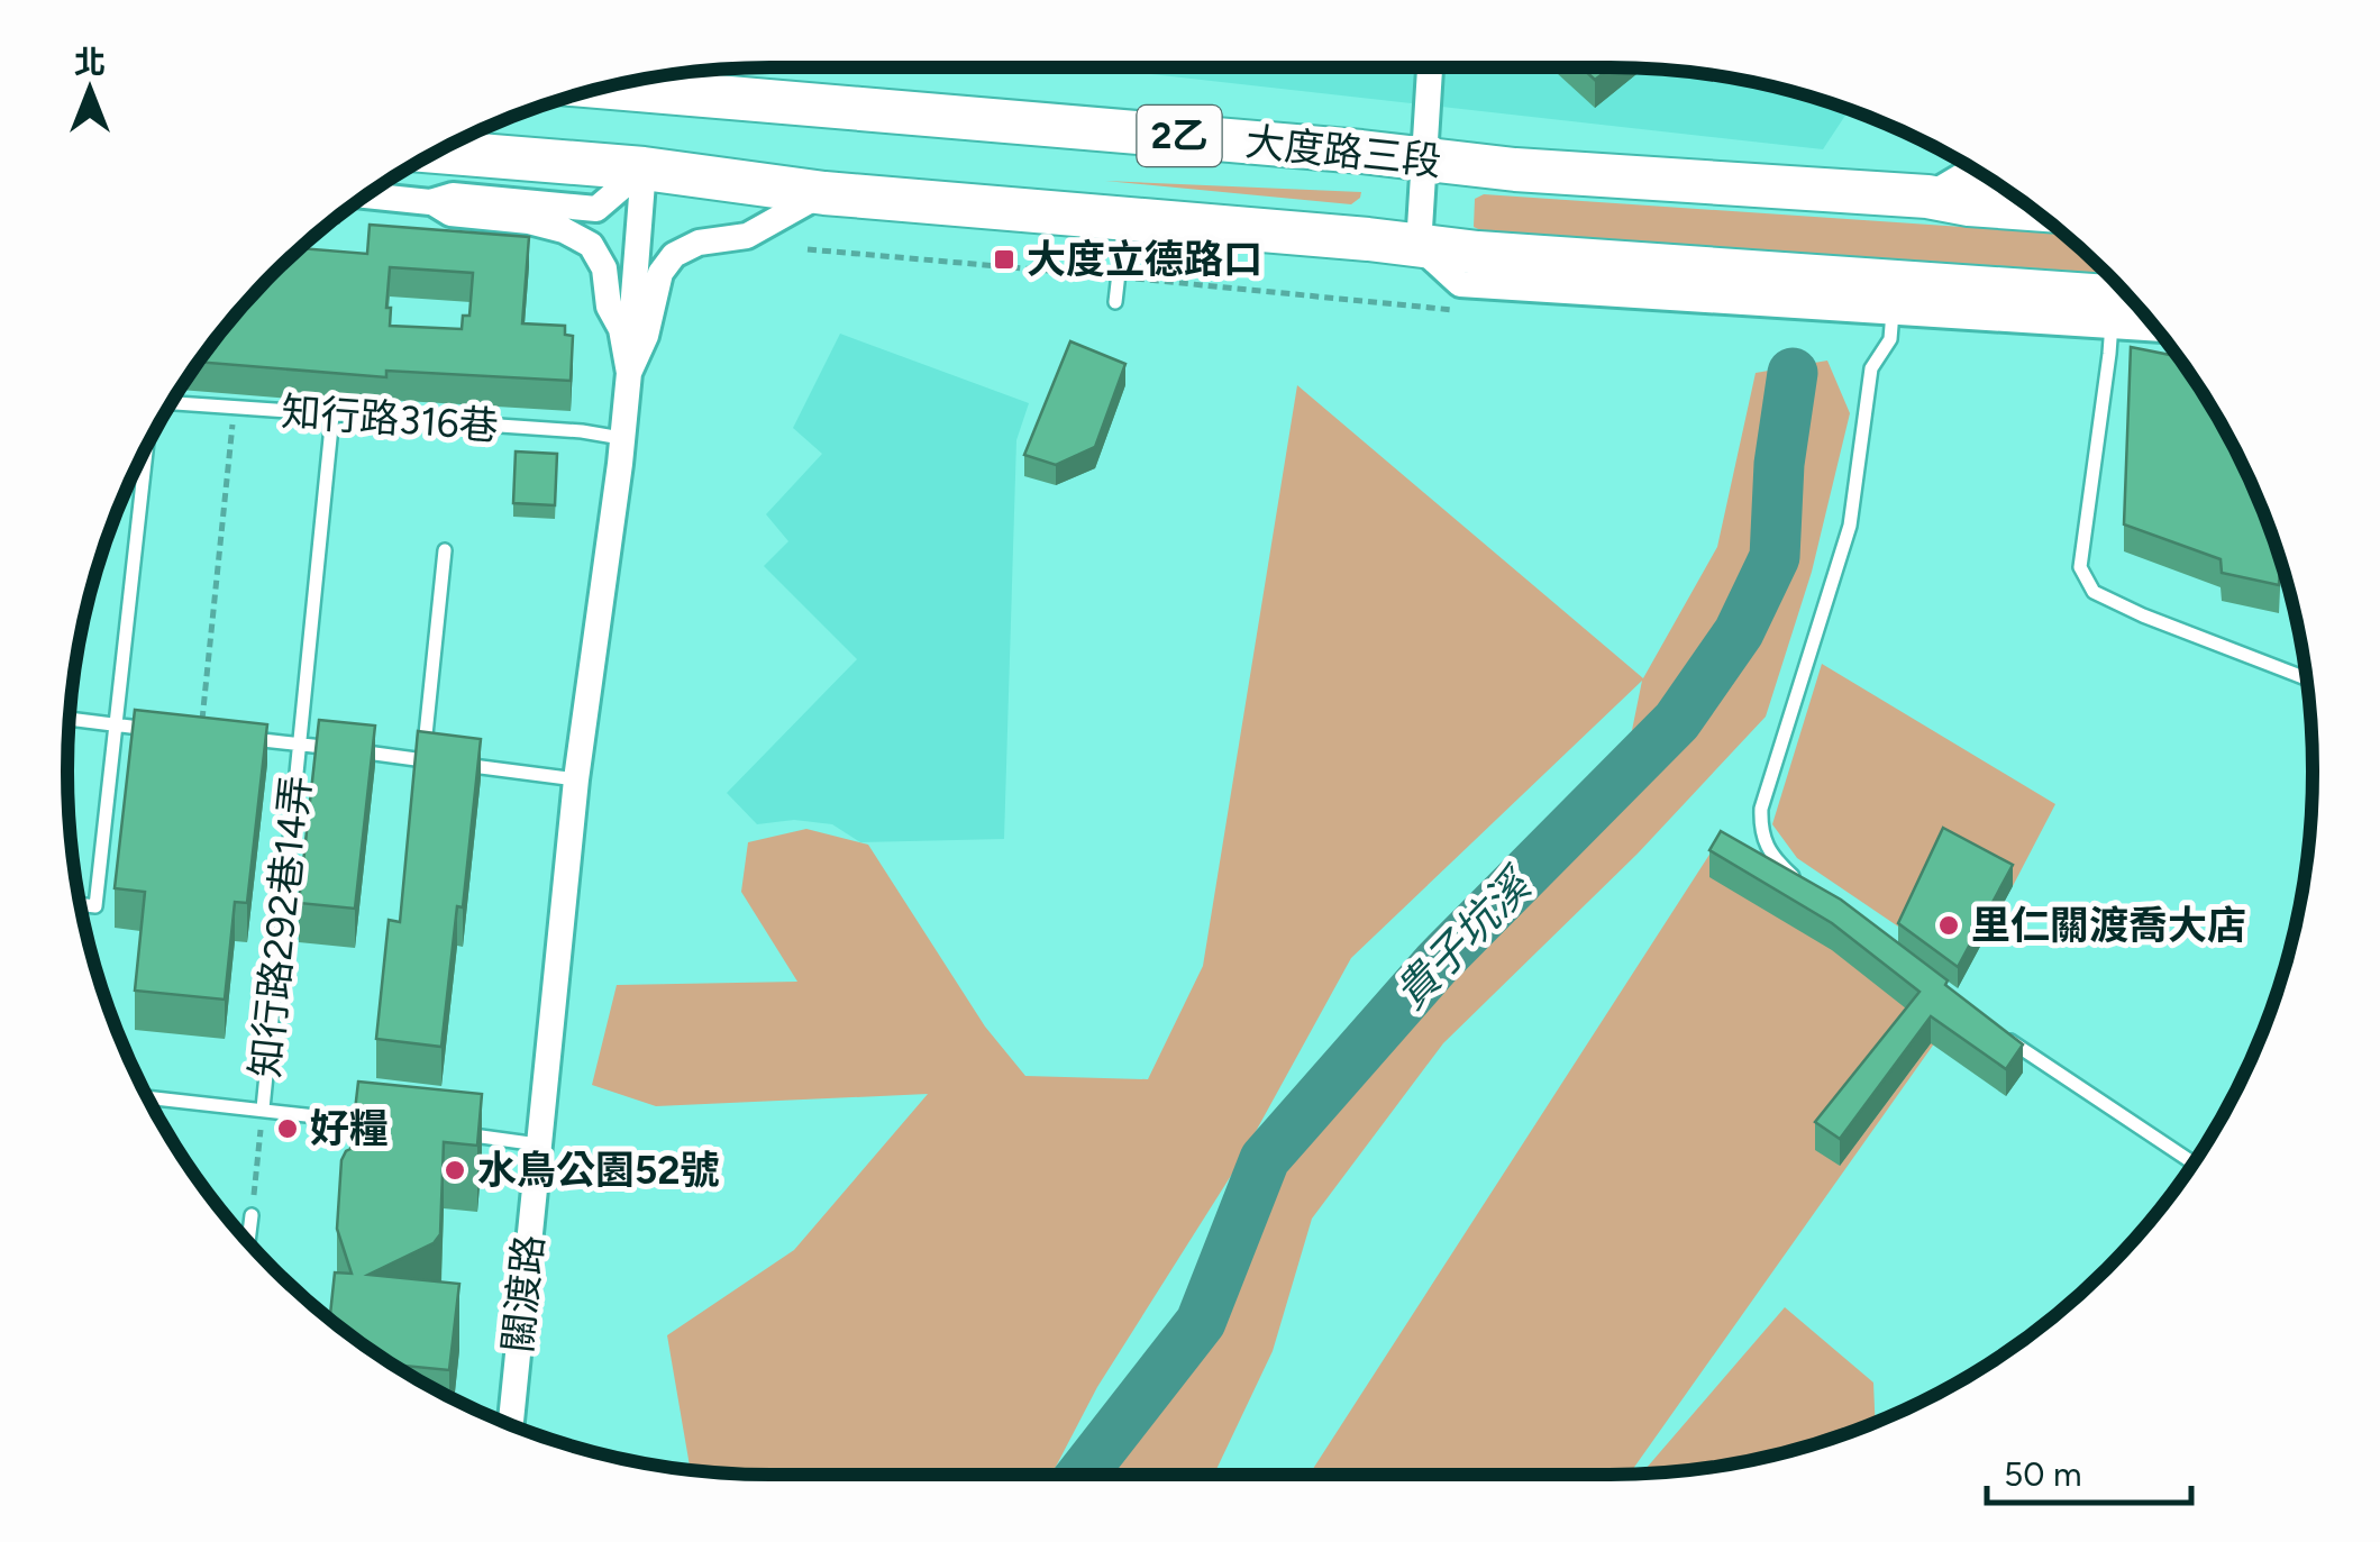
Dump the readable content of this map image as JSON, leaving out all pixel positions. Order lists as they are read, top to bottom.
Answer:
{
  "streets": {
    "main road": ["2乙", "大度路三段"],
    "street": ["關渡路"],
    "lane": ["知行路316巷", "知行路292巷14弄"]
  },
  "crossings": [
    ["2乙", "大度路三段"],
    ["知行路316巷", "知行路292巷14弄"],
    ["知行路316巷", "關渡路"]
  ],
  "water": ["貴子坑溪"],
  "places": {
    "transit": ["大度立德路口"],
    "other": ["里仁關渡喬大店", "好糧", "水鳥公園52號"]
  },
  "scale_bar": "50 m",
  "north": "top"
}
